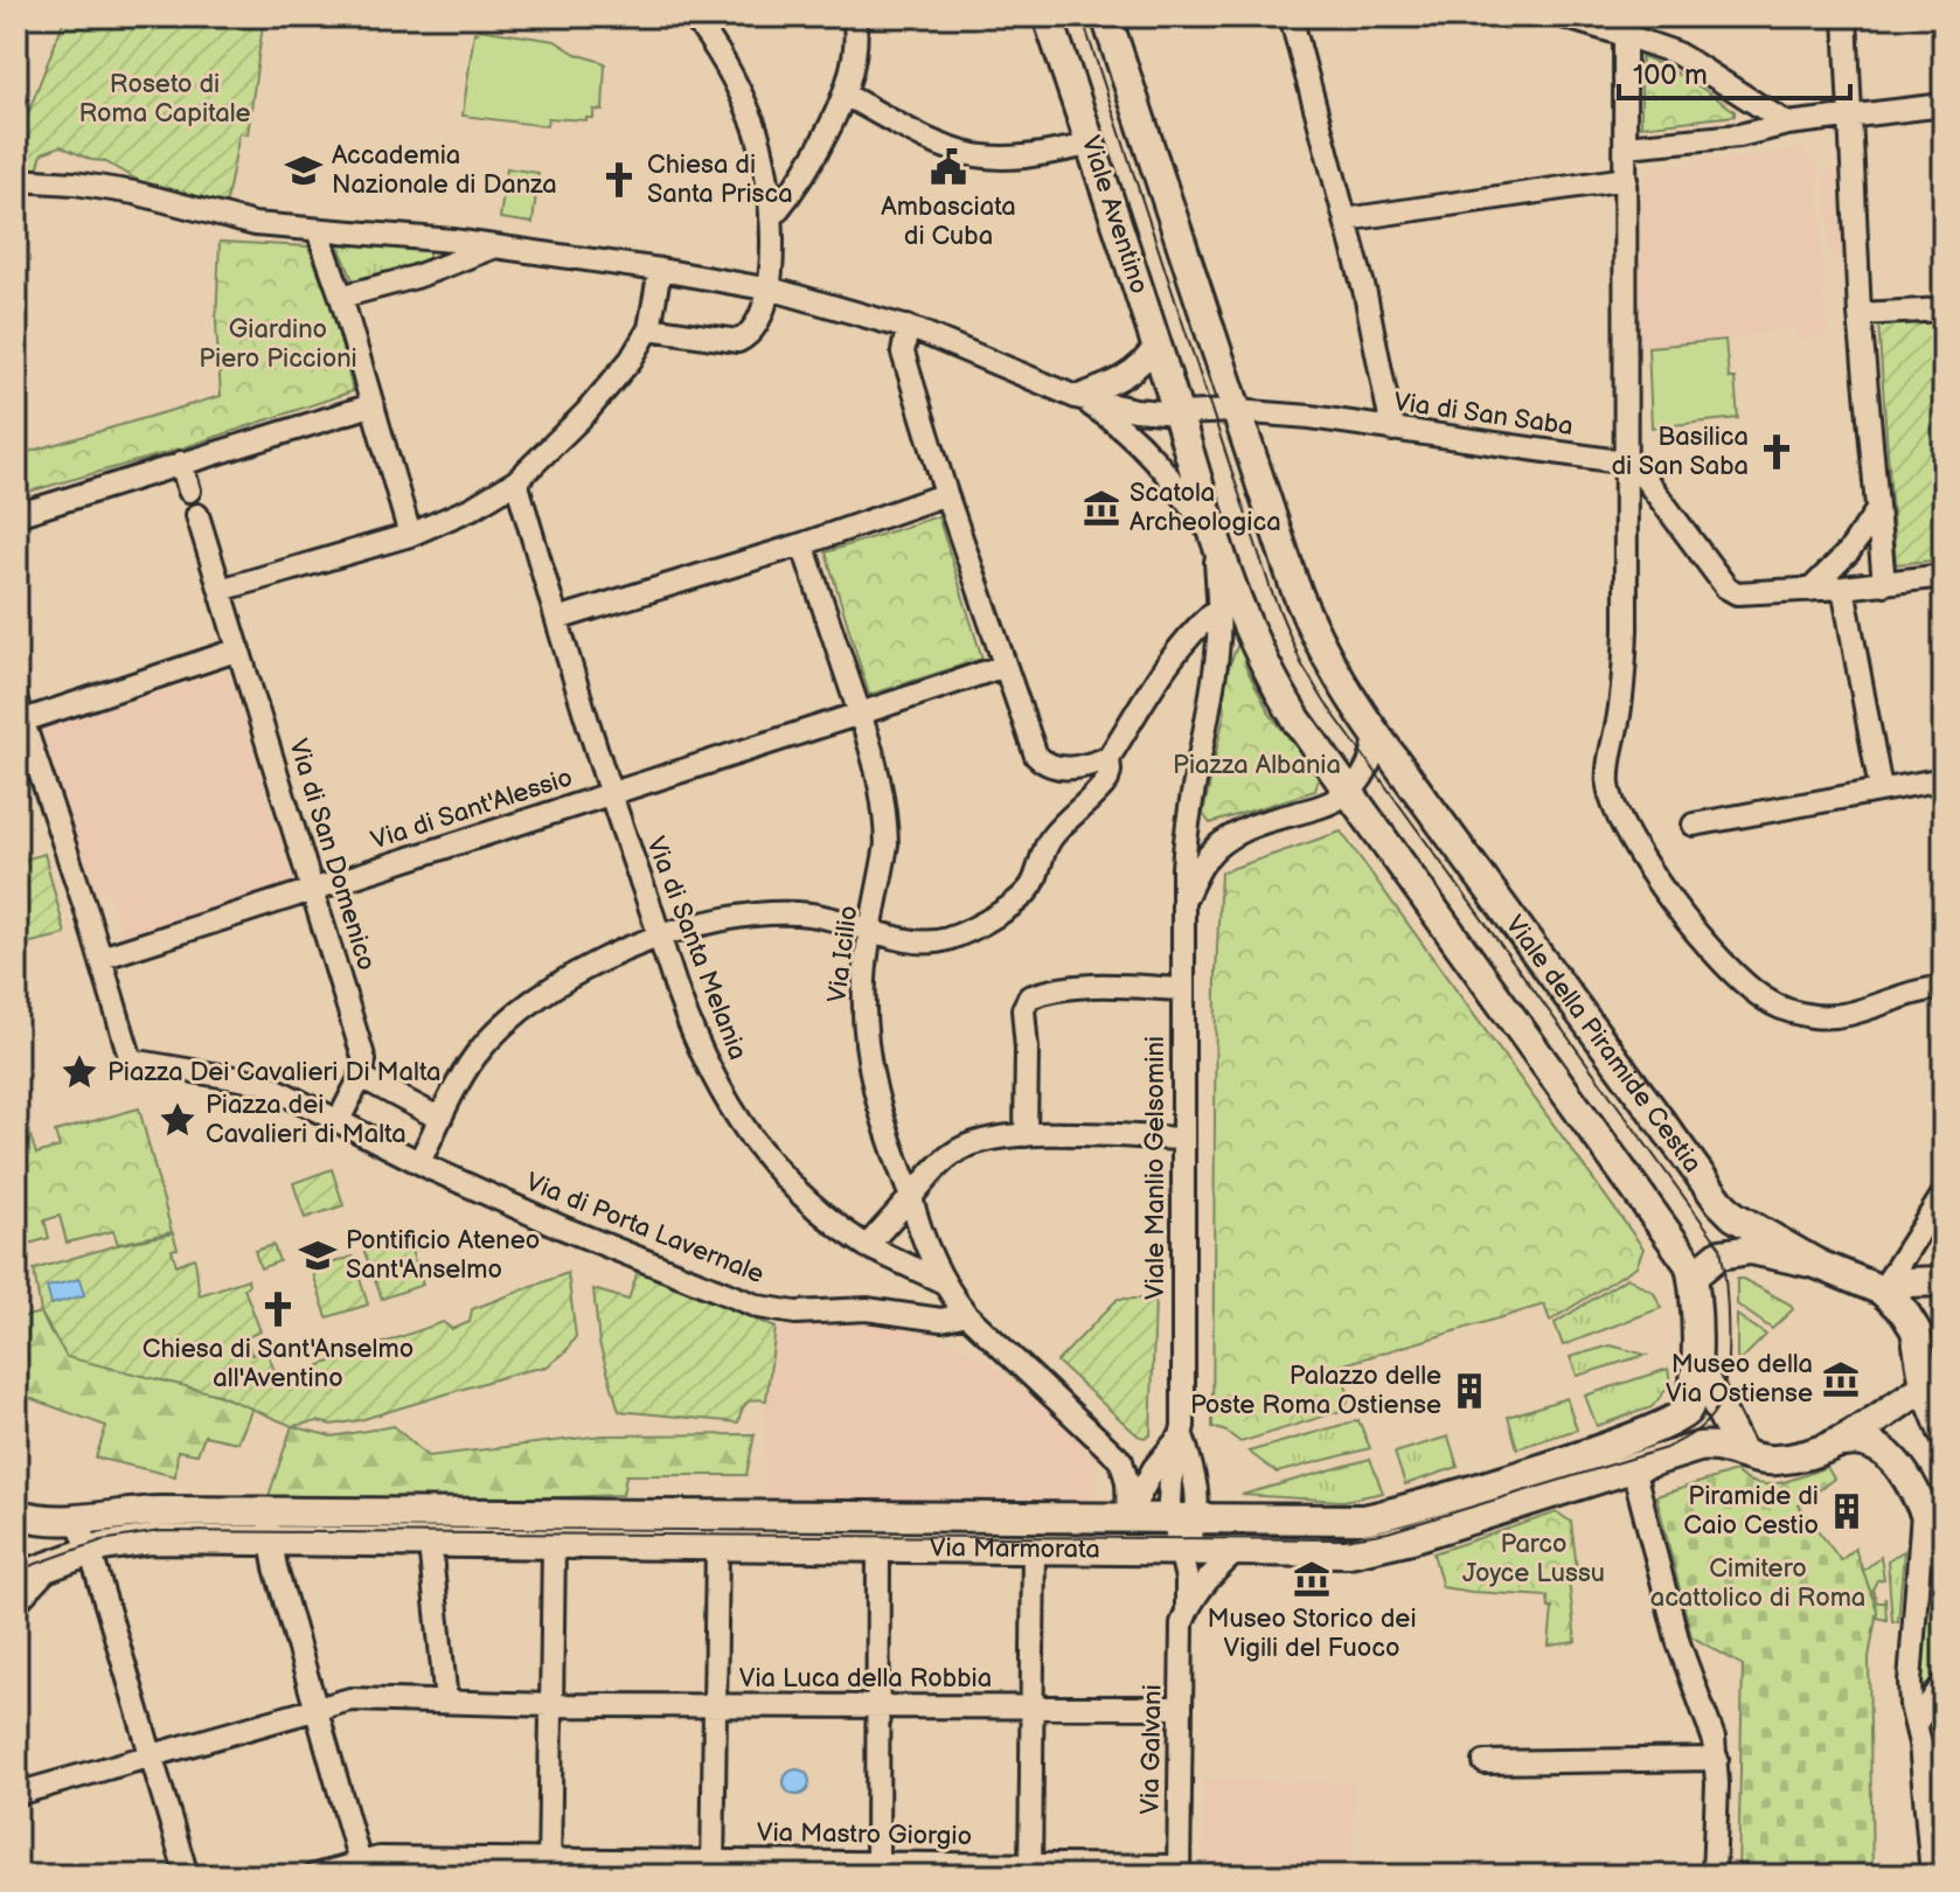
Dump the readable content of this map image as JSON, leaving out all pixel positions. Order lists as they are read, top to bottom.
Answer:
{
  "streets": {
    "main road": ["Viale Aventino", "Viale della Piramide Cestia", "Via Marmorata"],
    "street": [
      "Via di San Saba",
      "Via di Sant'Alessio",
      "Via di San Domenico",
      "Via di Santa Melania",
      "Via Icilio",
      "Viale Manlio Gelsomini",
      "Via di Porta Lavernale",
      "Via Luca della Robbia",
      "Via Galvani",
      "Via Mastro Giorgio"
    ]
  },
  "crossings": [
    ["Viale Aventino", "Via di San Saba"],
    ["Via di Sant'Alessio", "Via di San Domenico"],
    ["Via di Sant'Alessio", "Via di Santa Melania"],
    ["Via di Sant'Alessio", "Via Icilio"],
    ["Via di Santa Melania", "Via Icilio"],
    ["Viale della Piramide Cestia", "Via Marmorata"],
    ["Viale Manlio Gelsomini", "Via Marmorata"],
    ["Viale Manlio Gelsomini", "Via Galvani"],
    ["Via Marmorata", "Via Galvani"],
    ["Via Luca della Robbia", "Via Galvani"],
    ["Via Galvani", "Via Mastro Giorgio"]
  ],
  "parks": [
    "Roseto di Roma Capitale",
    "Giardino Piero Piccioni",
    "Piazza Albania",
    "Parco Joyce Lussu",
    "Cimitero acattolico di Roma"
  ],
  "places": {
    "public building": ["Ambasciata di Cuba"],
    "school or university": ["Accademia Nazionale di Danza", "Pontificio Ateneo Sant'Anselmo"],
    "church": ["Chiesa di Santa Prisca", "Basilica di San Saba", "Chiesa di Sant'Anselmo all'Aventino"],
    "museum": ["Scatola Archeologica", "Museo della Via Ostiense", "Museo Storico dei Vigili del Fuoco"],
    "place": ["Piazza Dei Cavalieri Di Malta", "Piazza dei Cavalieri di Malta"],
    "building": ["Palazzo delle Poste Roma Ostiense", "Piramide di Caio Cestio"]
  },
  "scale_bar": "100 m"
}
